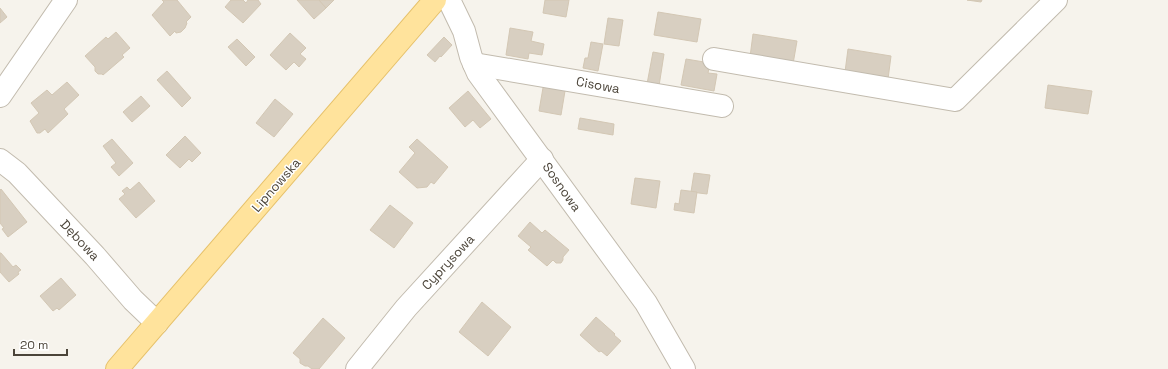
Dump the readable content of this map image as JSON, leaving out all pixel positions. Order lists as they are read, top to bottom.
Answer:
{
  "streets": {
    "main road": ["Lipnowska"],
    "street": [
      "Cisowa",
      "Sosnowa",
      "Dębowa",
      "Cyprysowa"
    ]
  },
  "crossings": [
    ["Cisowa", "Sosnowa"],
    ["Lipnowska", "Dębowa"],
    ["Sosnowa", "Cyprysowa"]
  ],
  "scale_bar": "20 m"
}
